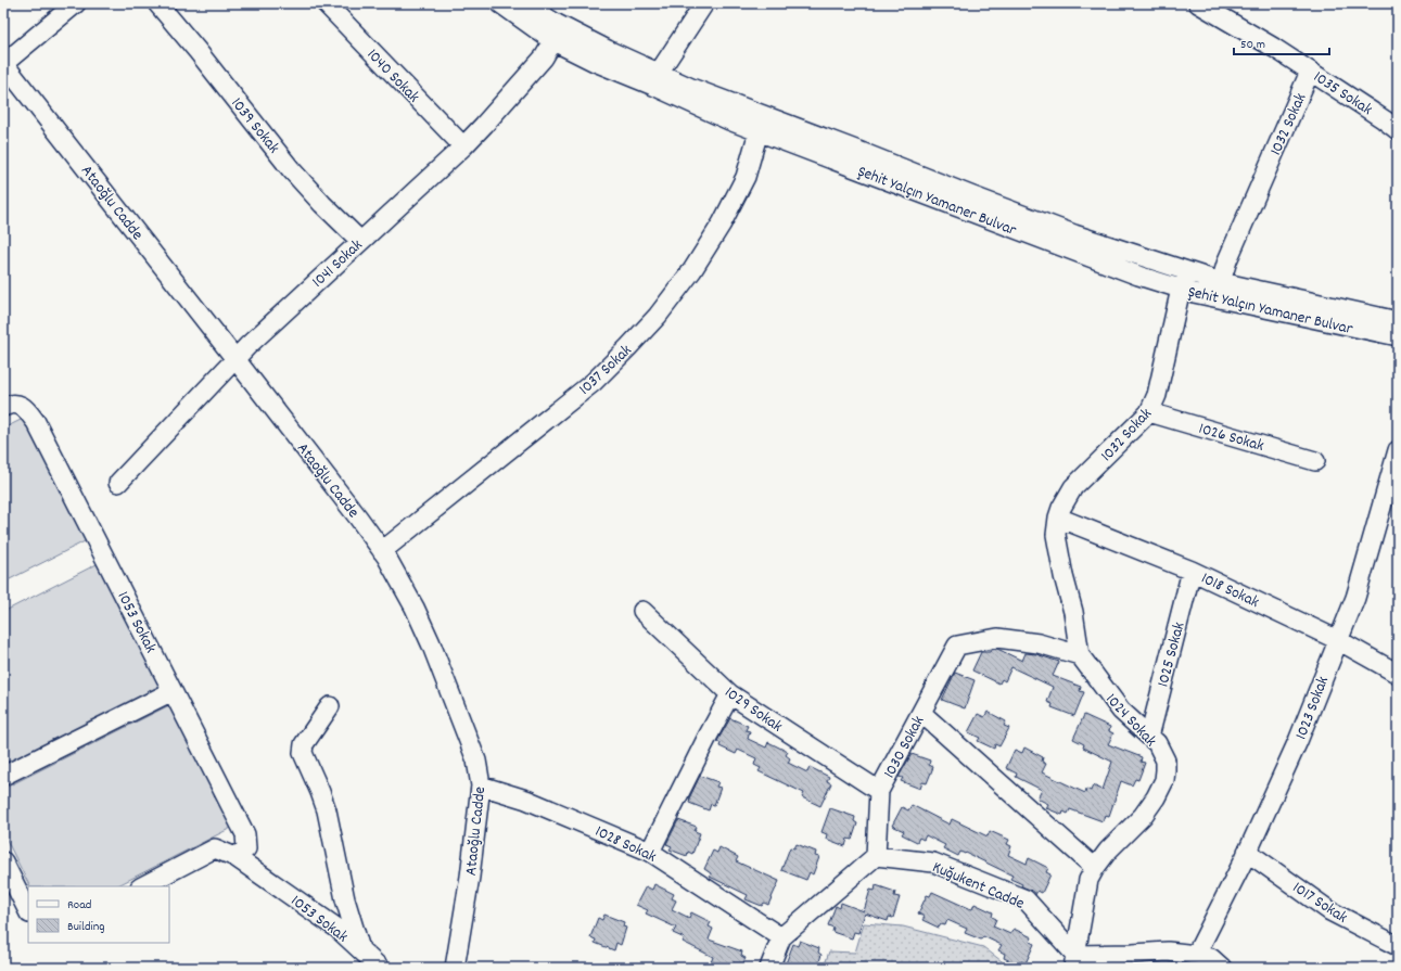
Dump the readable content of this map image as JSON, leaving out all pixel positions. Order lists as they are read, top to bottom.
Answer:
{
  "streets": {
    "street": [
      "1040 Sokak",
      "1035 Sokak",
      "1032 Sokak",
      "1039 Sokak",
      "Şehit Yalçın Yamaner Bulvar",
      "Ataoğlu Cadde",
      "1041 Sokak",
      "1037 Sokak",
      "1026 Sokak",
      "1018 Sokak",
      "1053 Sokak",
      "1025 Sokak",
      "1023 Sokak",
      "1029 Sokak",
      "1024 Sokak",
      "1030 Sokak",
      "1028 Sokak",
      "Kuğukent Cadde",
      "1017 Sokak"
    ]
  },
  "crossings": [
    ["1040 Sokak", "1041 Sokak"],
    ["1035 Sokak", "1032 Sokak"],
    ["1032 Sokak", "Şehit Yalçın Yamaner Bulvar"],
    ["1032 Sokak", "1026 Sokak"],
    ["1032 Sokak", "1018 Sokak"],
    ["1032 Sokak", "1024 Sokak"],
    ["1039 Sokak", "1041 Sokak"],
    ["Şehit Yalçın Yamaner Bulvar", "1041 Sokak"],
    ["Şehit Yalçın Yamaner Bulvar", "1037 Sokak"],
    ["Ataoğlu Cadde", "1041 Sokak"],
    ["Ataoğlu Cadde", "1037 Sokak"],
    ["Ataoğlu Cadde", "1028 Sokak"],
    ["1018 Sokak", "1025 Sokak"],
    ["1018 Sokak", "1023 Sokak"],
    ["1018 Sokak", "1024 Sokak"],
    ["1025 Sokak", "1024 Sokak"],
    ["1023 Sokak", "1017 Sokak"],
    ["1029 Sokak", "1030 Sokak"],
    ["1024 Sokak", "1030 Sokak"],
    ["1024 Sokak", "Kuğukent Cadde"],
    ["1030 Sokak", "Kuğukent Cadde"]
  ],
  "legend": ["Road", "Building"],
  "scale_bar": "50 m"
}
